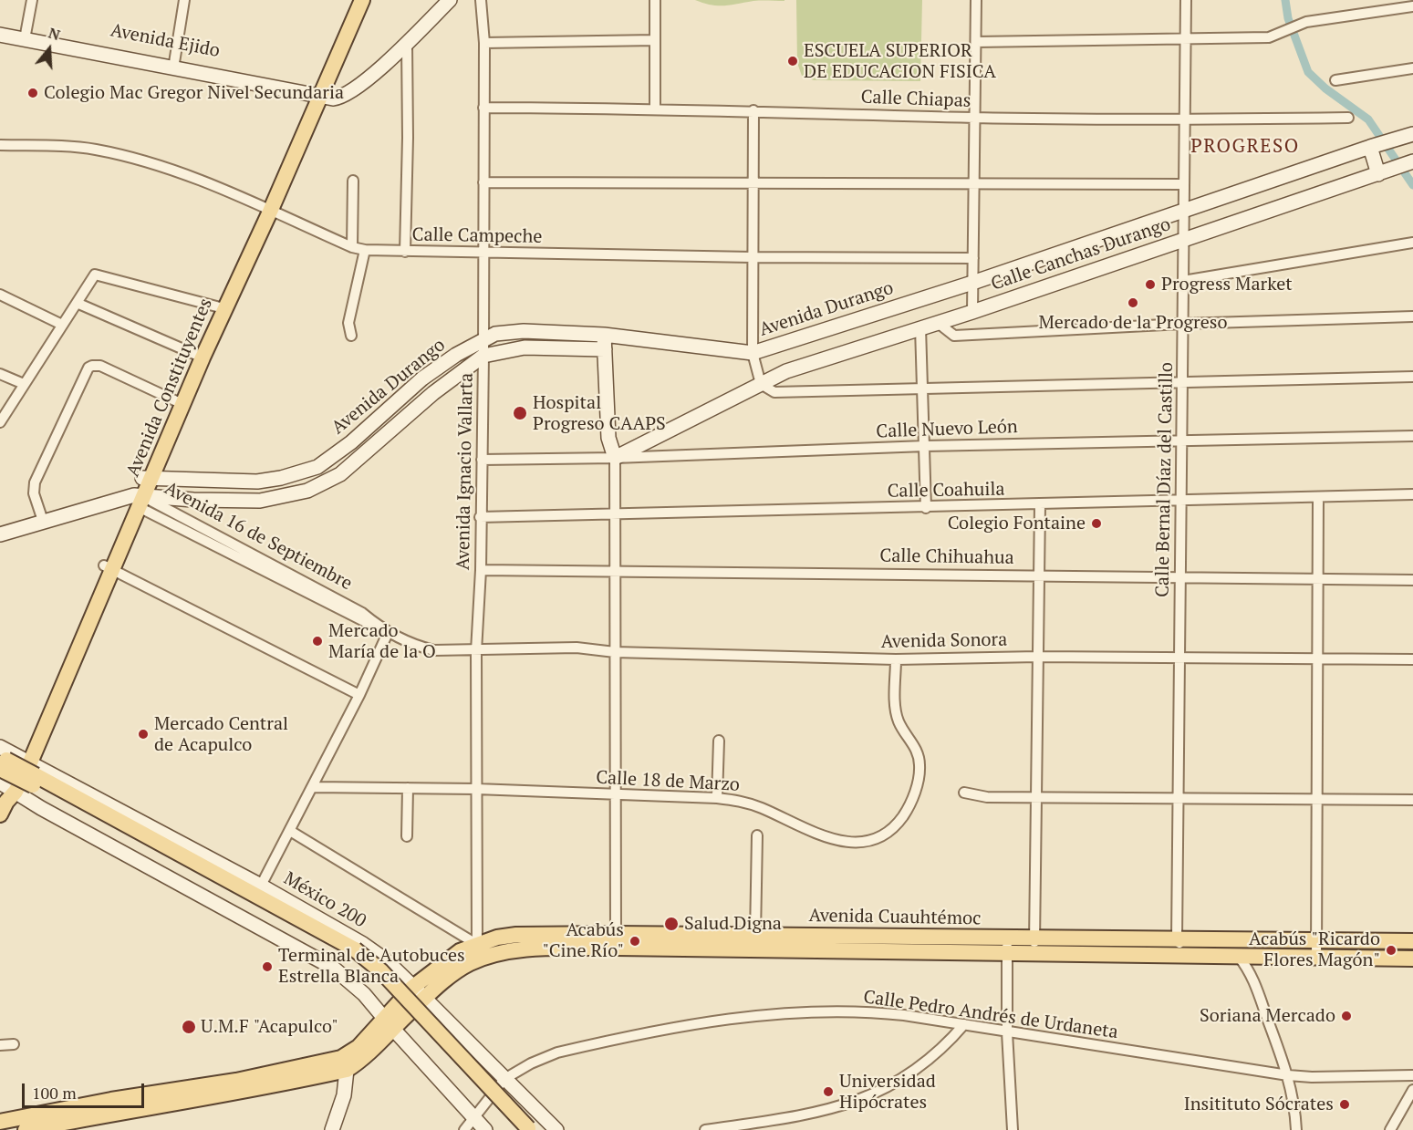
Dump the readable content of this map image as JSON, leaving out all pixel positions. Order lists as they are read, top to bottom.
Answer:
{
  "streets": {
    "main road": [
      "Avenida Ejido",
      "Calle Canchas Durango",
      "Avenida Durango",
      "Avenida Constituyentes",
      "México 200",
      "Avenida Cuauhtémoc"
    ],
    "street": [
      "Calle Chiapas",
      "Calle Campeche",
      "Calle Nuevo León",
      "Avenida Ignacio Vallarta",
      "Calle Bernal Díaz del Castillo",
      "Calle Coahuila",
      "Avenida 16 de Septiembre",
      "Calle Chihuahua",
      "Avenida Sonora",
      "Calle 18 de Marzo",
      "Calle Pedro Andrés de Urdaneta"
    ]
  },
  "crossings": [
    ["Avenida Ejido", "Avenida Constituyentes"],
    ["Calle Chiapas", "Avenida Ignacio Vallarta"],
    ["Calle Chiapas", "Calle Bernal Díaz del Castillo"],
    ["Calle Campeche", "Avenida Constituyentes"],
    ["Calle Campeche", "Avenida Ignacio Vallarta"],
    ["Calle Canchas Durango", "Calle Bernal Díaz del Castillo"],
    ["Avenida Durango", "Avenida Constituyentes"],
    ["Avenida Durango", "Avenida Ignacio Vallarta"],
    ["Avenida Durango", "Calle Bernal Díaz del Castillo"],
    ["Avenida Durango", "Avenida 16 de Septiembre"],
    ["Avenida Constituyentes", "Avenida 16 de Septiembre"],
    ["Avenida Constituyentes", "México 200"],
    ["Calle Nuevo León", "Avenida Ignacio Vallarta"],
    ["Calle Nuevo León", "Calle Bernal Díaz del Castillo"],
    ["Avenida Ignacio Vallarta", "Calle Coahuila"],
    ["Avenida Ignacio Vallarta", "Avenida 16 de Septiembre"],
    ["Avenida Ignacio Vallarta", "Calle Chihuahua"],
    ["Avenida Ignacio Vallarta", "Avenida Sonora"],
    ["Avenida Ignacio Vallarta", "Calle 18 de Marzo"],
    ["Avenida Ignacio Vallarta", "Avenida Cuauhtémoc"],
    ["Calle Bernal Díaz del Castillo", "Calle Coahuila"],
    ["Calle Bernal Díaz del Castillo", "Calle Chihuahua"],
    ["Calle Bernal Díaz del Castillo", "Avenida Sonora"],
    ["Calle Bernal Díaz del Castillo", "Avenida Cuauhtémoc"],
    ["Avenida 16 de Septiembre", "Avenida Sonora"],
    ["Avenida Sonora", "Calle 18 de Marzo"],
    ["México 200", "Avenida Cuauhtémoc"],
    ["México 200", "Calle Pedro Andrés de Urdaneta"]
  ],
  "districts": ["PROGRESO"],
  "places": [
    "ESCUELA SUPERIOR DE EDUCACION FISICA",
    "Colegio Mac Gregor Nivel Secundaria",
    "Progress Market",
    "Mercado de la Progreso",
    "Hospital Progreso CAAPS",
    "Colegio Fontaine",
    "Mercado María de la O",
    "Mercado Central de Acapulco",
    "Salud Digna",
    "Acabús \"Cine Río\"",
    "Acabús \"Ricardo Flores Magón\"",
    "Terminal de Autobuces Estrella Blanca",
    "Soriana Mercado",
    "U.M.F \"Acapulco\"",
    "Universidad Hipócrates",
    "Insitituto Sócrates"
  ],
  "scale_bar": "100 m",
  "north": "top"
}
